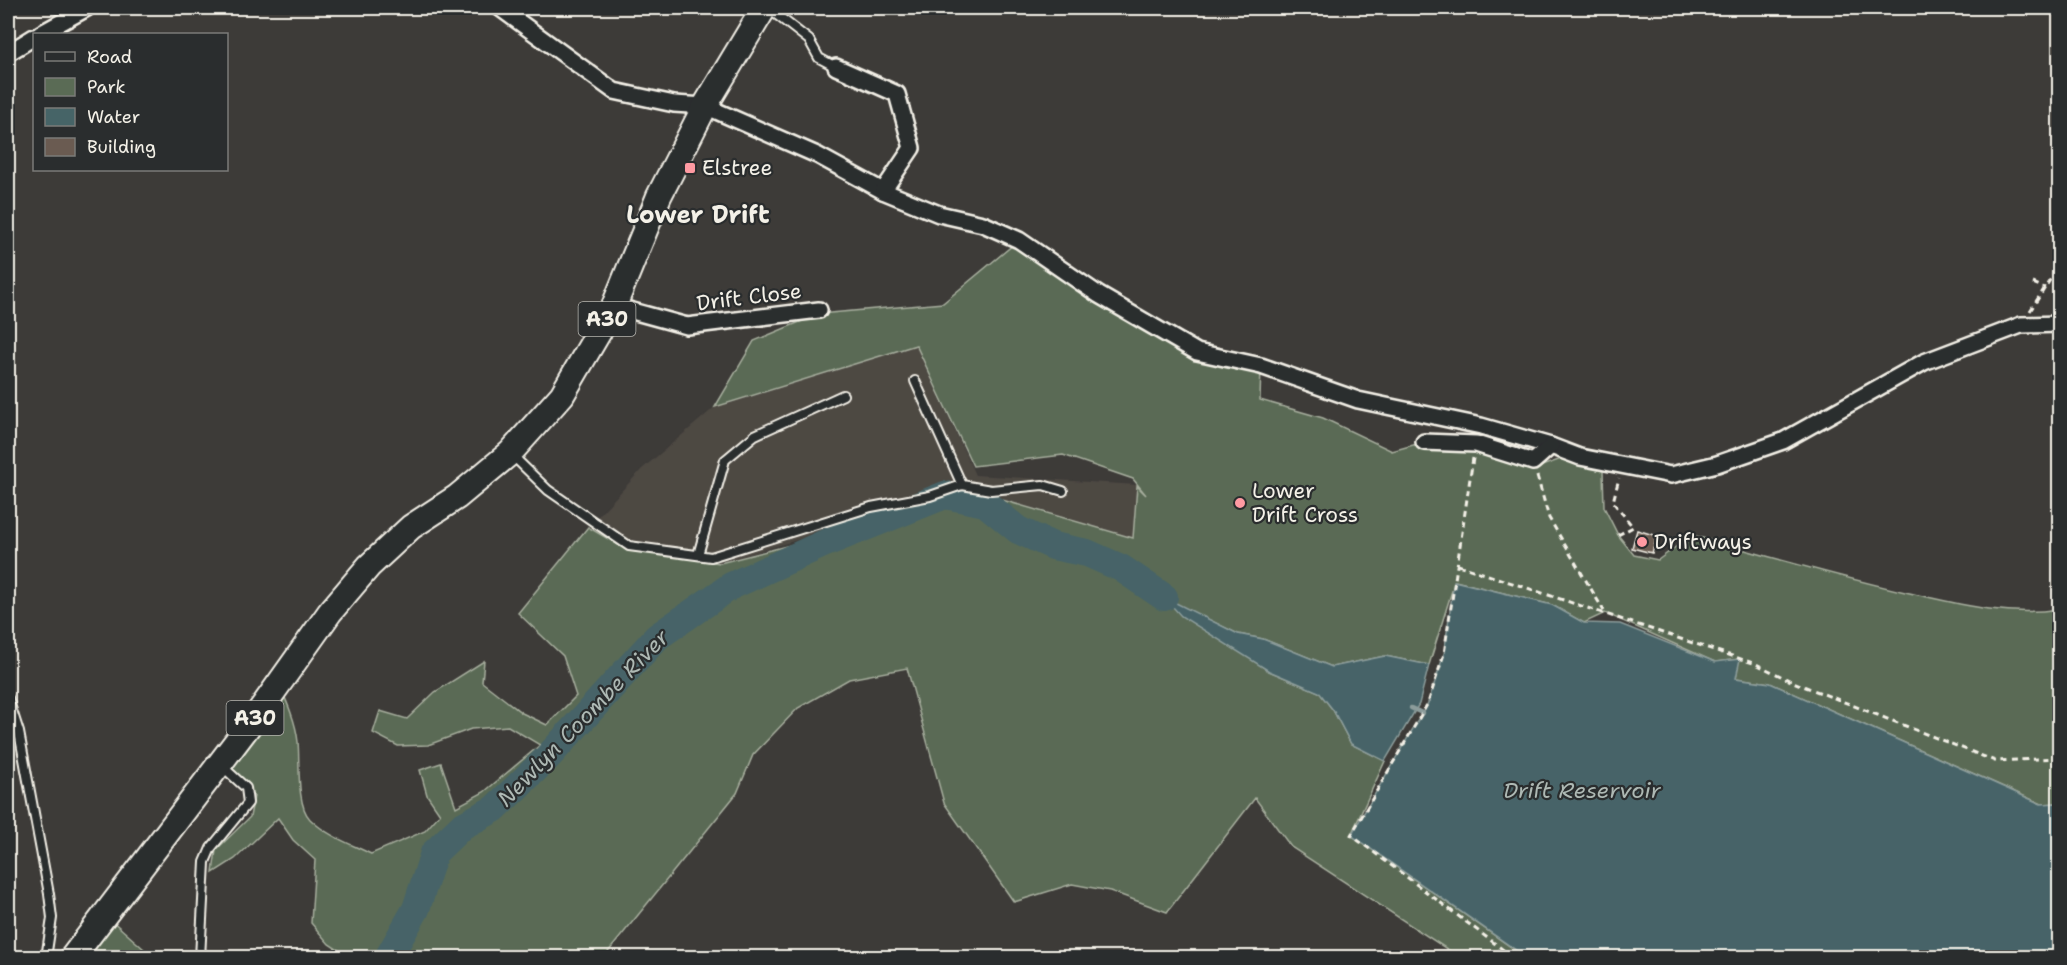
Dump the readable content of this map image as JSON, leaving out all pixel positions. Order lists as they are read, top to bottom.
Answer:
{
  "streets": {
    "main road": ["A30"],
    "street": ["Drift Close"]
  },
  "crossings": [
    ["Drift Close", "A30"]
  ],
  "districts": ["Lower Drift"],
  "water": ["Newlyn Coombe River", "Drift Reservoir"],
  "places": {
    "transit": ["Elstree"],
    "other": ["Lower Drift Cross", "Driftways"]
  },
  "legend": [
    "Road",
    "Park",
    "Water",
    "Building"
  ]
}
